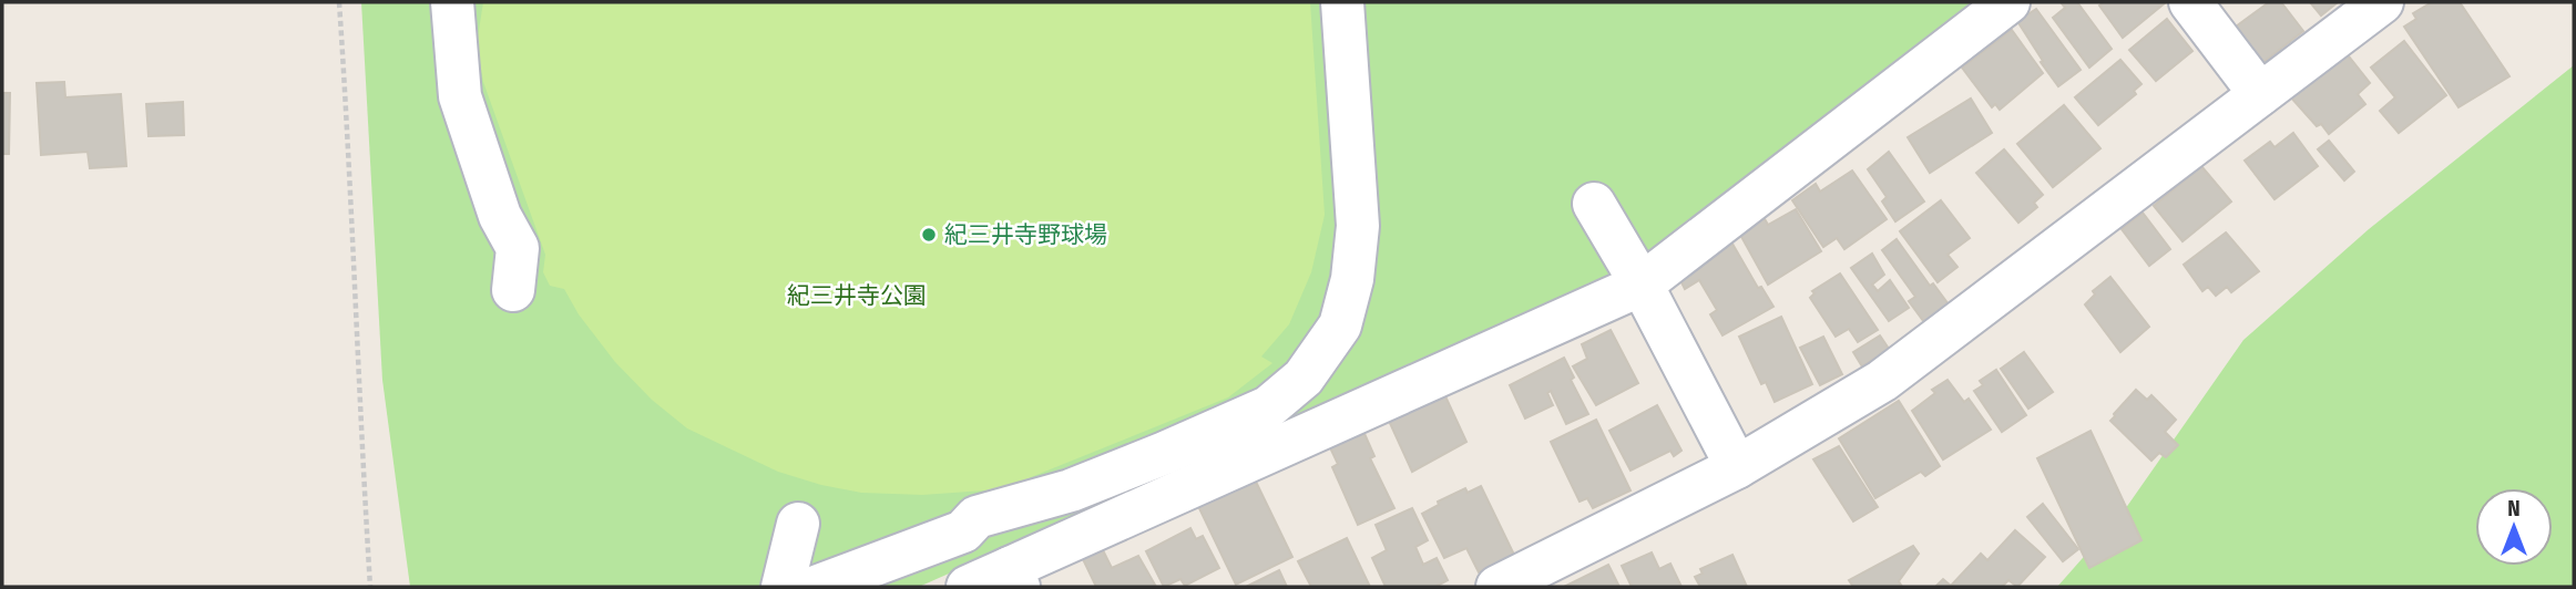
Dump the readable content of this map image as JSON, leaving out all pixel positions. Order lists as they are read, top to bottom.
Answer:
{
  "parks": ["紀三井寺公園"],
  "places": ["紀三井寺野球場"],
  "north": "top"
}
